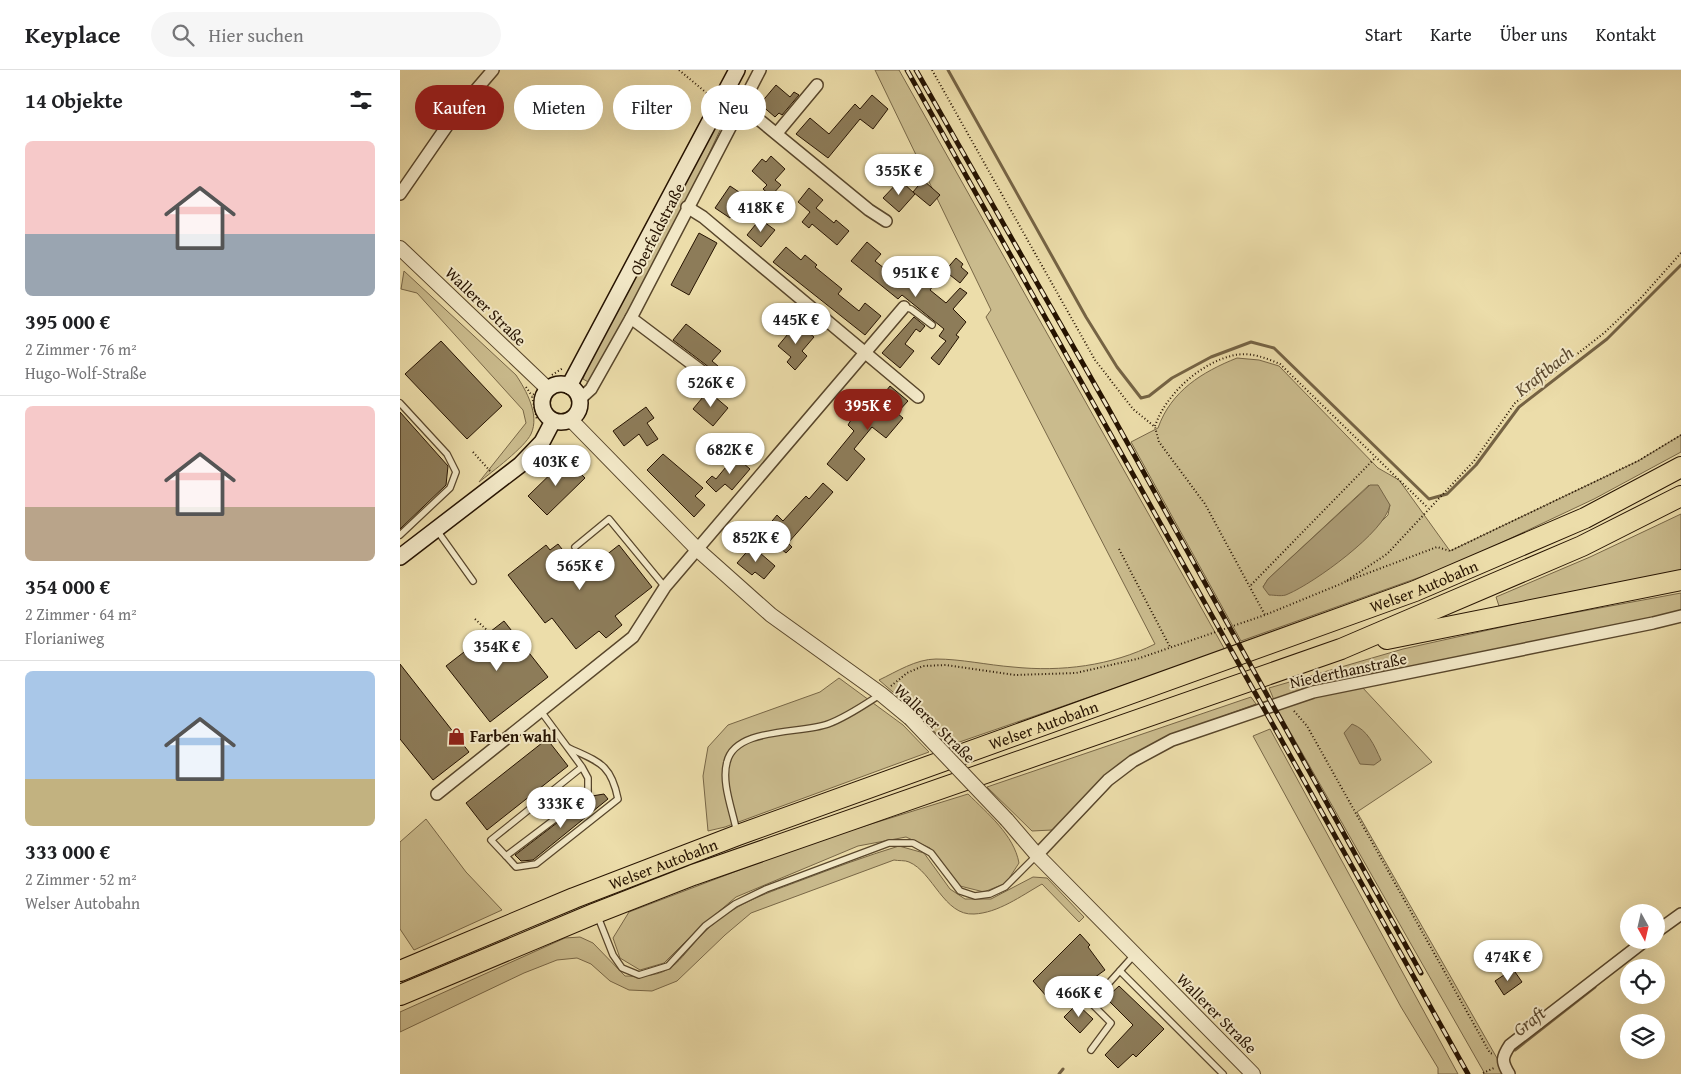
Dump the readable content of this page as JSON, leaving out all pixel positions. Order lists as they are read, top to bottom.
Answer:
{
  "streets": {
    "highway": ["Welser Autobahn"],
    "main road": ["Oberfeldstraße"],
    "street": ["Wallerer Straße", "Niederthanstraße"]
  },
  "crossings": [
    ["Oberfeldstraße", "Wallerer Straße"],
    ["Wallerer Straße", "Niederthanstraße"]
  ],
  "water": ["Kraftbach", "Graft"],
  "places": {
    "shop": ["Farben wahl"]
  },
  "north": "bottom",
  "page": {
    "header": "Keyplace",
    "search": "Hier suchen",
    "nav": [
      "Start",
      "Karte",
      "Über uns",
      "Kontakt"
    ],
    "heading": "14 Objekte",
    "chip": [
      "Kaufen",
      "Mieten",
      "Filter",
      "Neu"
    ],
    "list": [
      {
        "name": "395 000 €",
        "note": "2 Zimmer · 76 m² · Hugo-Wolf-Straße"
      },
      {
        "name": "354 000 €",
        "note": "2 Zimmer · 64 m² · Florianiweg"
      },
      {
        "name": "333 000 €",
        "note": "2 Zimmer · 52 m² · Welser Autobahn"
      }
    ],
    "price": [
      "355K €",
      "418K €",
      "951K €",
      "445K €",
      "526K €",
      "395K €",
      "682K €",
      "403K €",
      "852K €",
      "565K €",
      "354K €",
      "333K €",
      "474K €",
      "466K €"
    ]
  }
}
